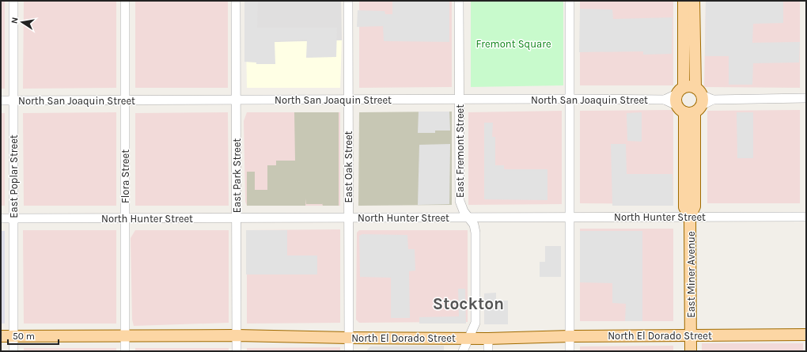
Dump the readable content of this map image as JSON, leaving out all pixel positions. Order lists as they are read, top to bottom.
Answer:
{
  "streets": {
    "main road": ["East Miner Avenue", "North El Dorado Street"],
    "street": [
      "North San Joaquin Street",
      "East Fremont Street",
      "East Oak Street",
      "East Park Street",
      "East Poplar Street",
      "Flora Street",
      "North Hunter Street"
    ]
  },
  "crossings": [
    ["North San Joaquin Street", "East Fremont Street"],
    ["North San Joaquin Street", "East Oak Street"],
    ["North San Joaquin Street", "East Park Street"],
    ["North San Joaquin Street", "East Poplar Street"],
    ["North San Joaquin Street", "Flora Street"],
    ["North San Joaquin Street", "East Miner Avenue"],
    ["East Fremont Street", "North Hunter Street"],
    ["East Fremont Street", "North El Dorado Street"],
    ["East Oak Street", "North Hunter Street"],
    ["East Oak Street", "North El Dorado Street"],
    ["East Park Street", "North Hunter Street"],
    ["East Park Street", "North El Dorado Street"],
    ["East Poplar Street", "North Hunter Street"],
    ["East Poplar Street", "North El Dorado Street"],
    ["Flora Street", "North Hunter Street"],
    ["Flora Street", "North El Dorado Street"],
    ["North Hunter Street", "East Miner Avenue"],
    ["East Miner Avenue", "North El Dorado Street"]
  ],
  "districts": ["Stockton"],
  "parks": ["Fremont Square"],
  "scale_bar": "50 m",
  "north": "left"
}
